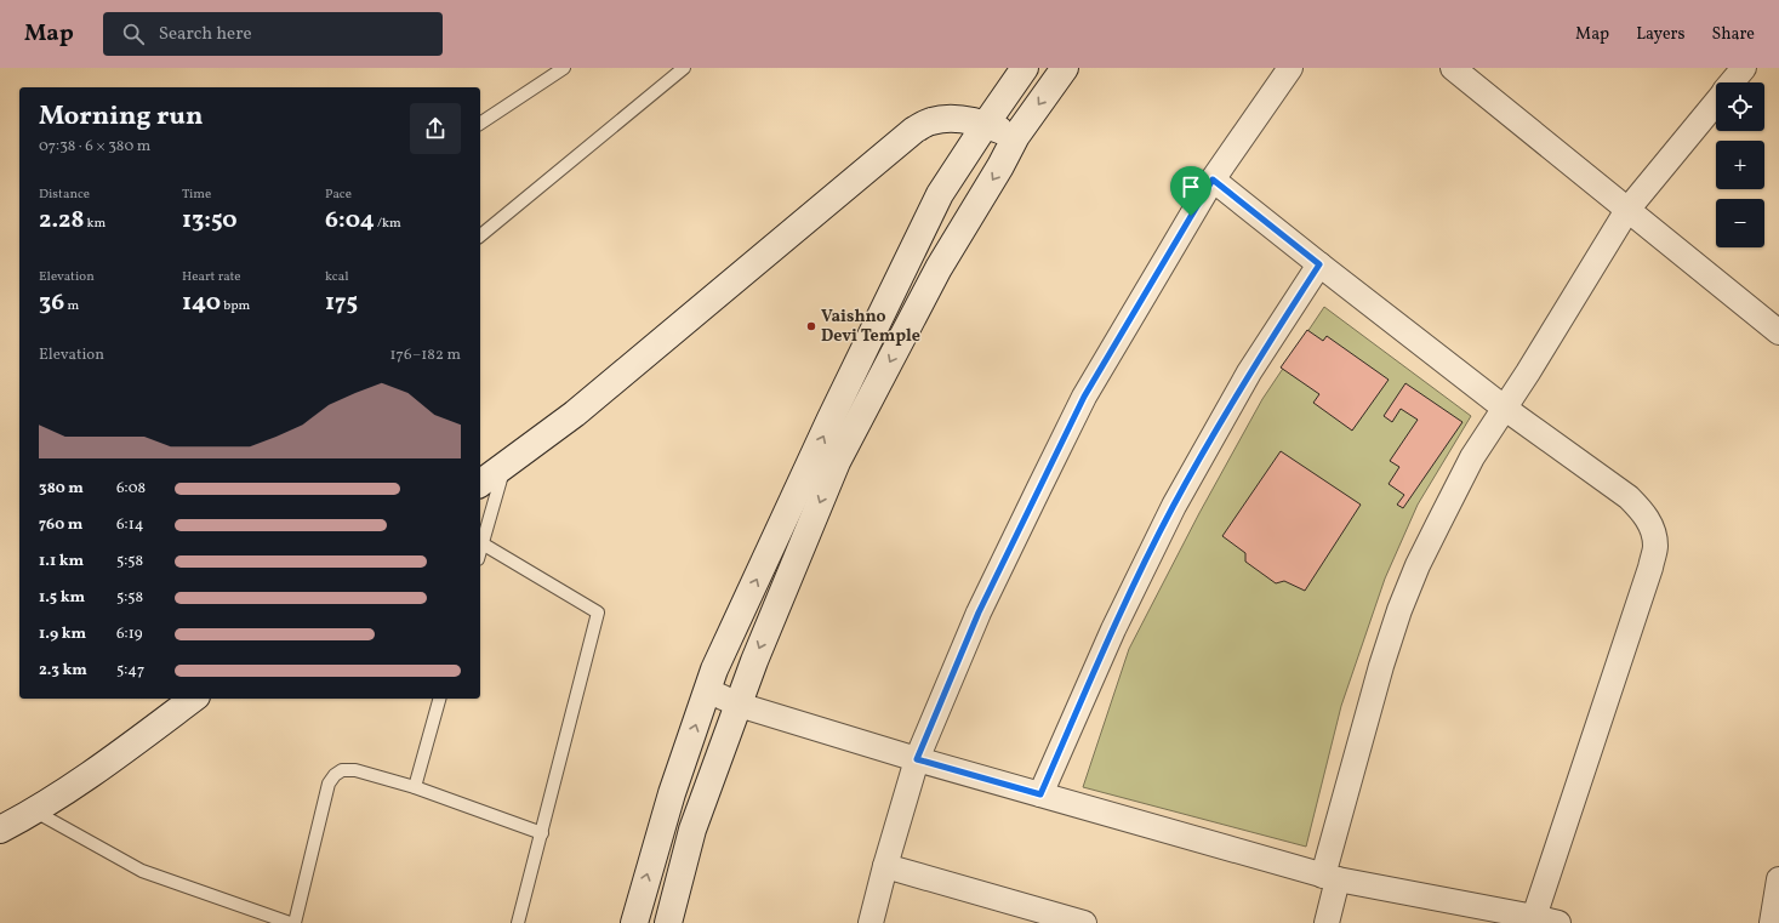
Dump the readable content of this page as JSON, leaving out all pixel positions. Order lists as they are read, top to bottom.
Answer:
{
  "places": ["Vaishno Devi Temple"],
  "page": {
    "header": "Map",
    "search": "Search here",
    "nav": ["Map", "Layers", "Share"],
    "map_buttons": ["+", "−"],
    "heading": ["Morning run", "07:38 · 6 × 380 m"],
    "stats": [
      ["Distance", "2.28 km"],
      ["Time", "13:50"],
      ["Pace", "6:04 /km"],
      ["Elevation", "36 m"],
      ["Heart rate", "140 bpm"],
      ["kcal", "175"]
    ],
    "chart": ["Elevation", "176–182 m"],
    "list": [
      {
        "name": "380 m",
        "note": "6:08"
      },
      {
        "name": "760 m",
        "note": "6:14"
      },
      {
        "name": "1.1 km",
        "note": "5:58"
      },
      {
        "name": "1.5 km",
        "note": "5:58"
      },
      {
        "name": "1.9 km",
        "note": "6:19"
      },
      {
        "name": "2.3 km",
        "note": "5:47"
      }
    ]
  }
}
